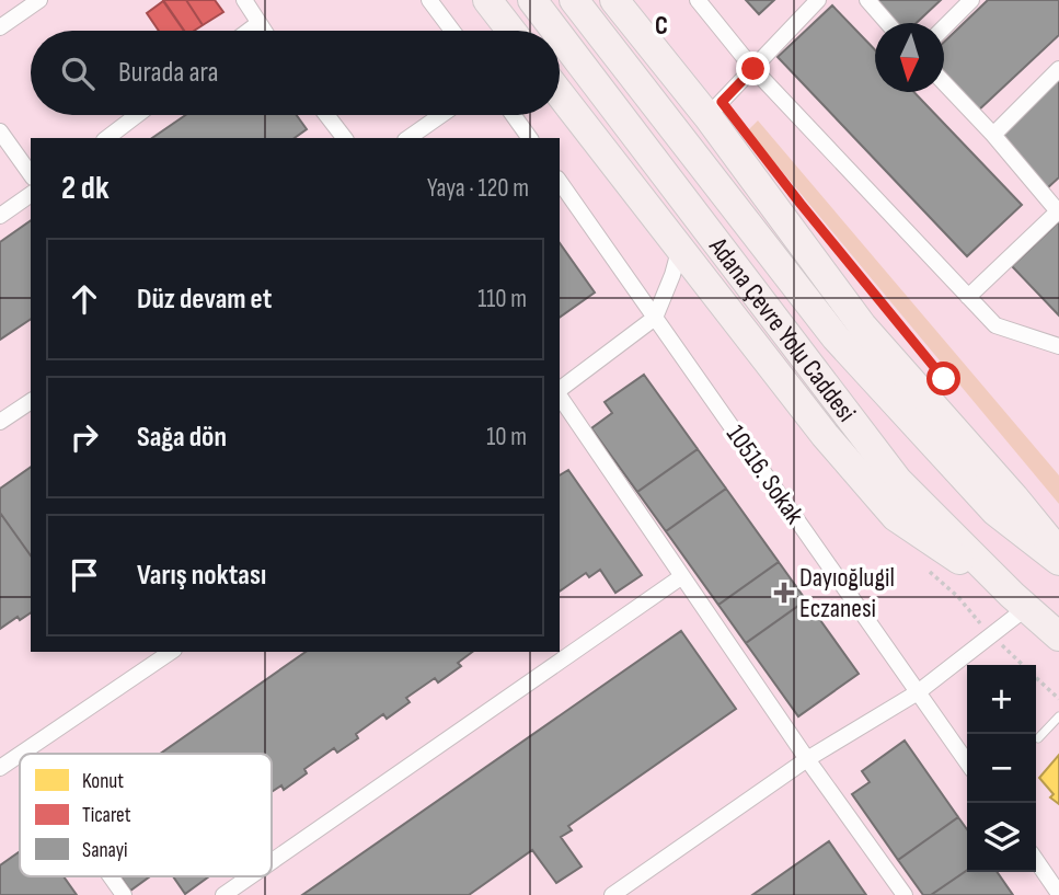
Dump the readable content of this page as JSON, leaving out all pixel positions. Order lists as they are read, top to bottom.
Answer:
{
  "streets": {
    "highway": ["Adana Çevre Yolu Caddesi"],
    "street": ["10516. Sokak"]
  },
  "places": {
    "health": ["Dayıoğlugil Eczanesi"]
  },
  "legend": ["Konut", "Ticaret", "Sanayi"],
  "north": "bottom",
  "page": {
    "search": "Burada ara",
    "heading": ["2 dk", "Yaya · 120 m"],
    "list": [
      ["Düz devam et", "110 m"],
      ["Sağa dön", "10 m"],
      "Varış noktası"
    ],
    "map_buttons": ["+", "−"]
  },
  "grid": {
    "columns": ["C"]
  }
}
